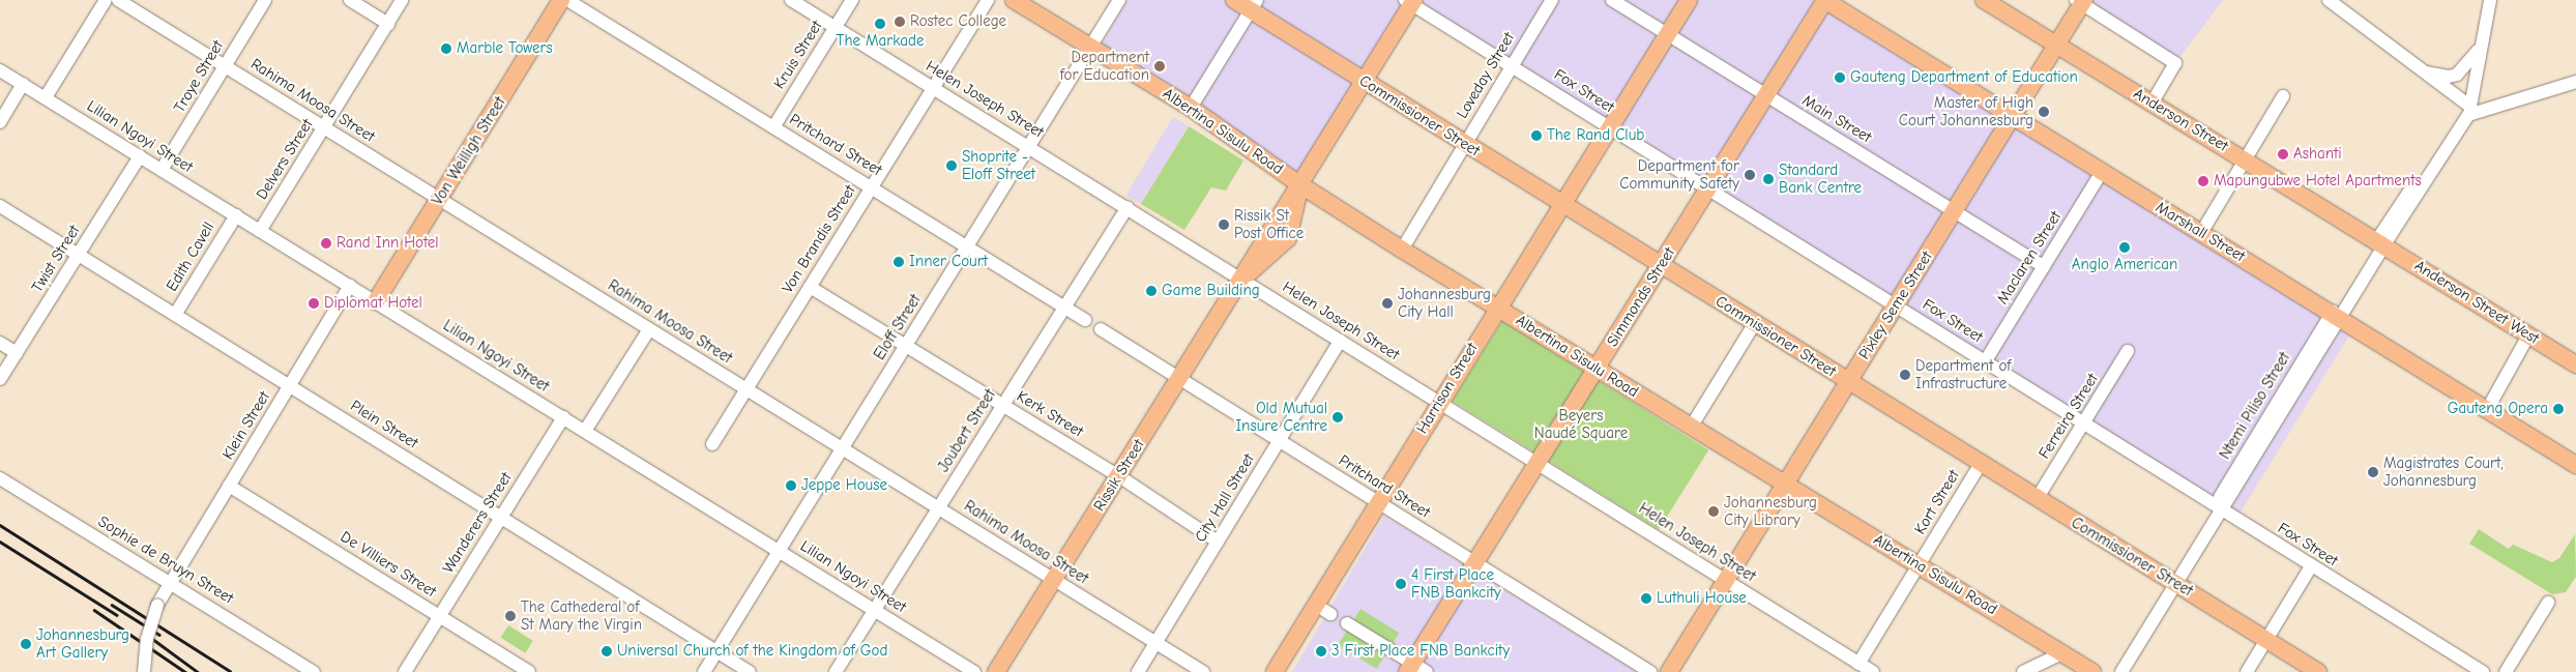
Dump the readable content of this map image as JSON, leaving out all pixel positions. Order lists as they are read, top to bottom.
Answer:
{
  "streets": {
    "main road": [
      "Commissioner Street",
      "Anderson Street",
      "Albertina Sisulu Road",
      "Von Weilligh Street",
      "Marshall Street",
      "Simmonds Street",
      "Anderson Street West",
      "Pixley Seme Street",
      "Harrison Street",
      "Rissik Street"
    ],
    "street": [
      "Kruis Street",
      "Loveday Street",
      "Troye Street",
      "Fox Street",
      "Helen Joseph Street",
      "Rahima Moosa Street",
      "Main Street",
      "Lilian Ngoyi Street",
      "Pritchard Street",
      "Delvers Street",
      "Von Brandis Street",
      "Edith Cavell",
      "Maclaren Street",
      "Twist Street",
      "Eloff Street",
      "Ntemi Piliso Street",
      "Kerk Street",
      "Ferreira Street",
      "Plein Street",
      "Klein Street",
      "Joubert Street",
      "City Hall Street",
      "Kort Street",
      "Wanderers Street",
      "Sophie de Bruyn Street",
      "De Villiers Street"
    ]
  },
  "crossings": [
    ["Kruis Street", "Helen Joseph Street"],
    ["Kruis Street", "Pritchard Street"],
    ["Loveday Street", "Fox Street"],
    ["Loveday Street", "Commissioner Street"],
    ["Loveday Street", "Albertina Sisulu Road"],
    ["Troye Street", "Rahima Moosa Street"],
    ["Troye Street", "Lilian Ngoyi Street"],
    ["Fox Street", "Maclaren Street"],
    ["Fox Street", "Simmonds Street"],
    ["Fox Street", "Pixley Seme Street"],
    ["Fox Street", "Harrison Street"],
    ["Fox Street", "Ntemi Piliso Street"],
    ["Fox Street", "Ferreira Street"],
    ["Fox Street", "Rissik Street"],
    ["Helen Joseph Street", "Von Brandis Street"],
    ["Helen Joseph Street", "Simmonds Street"],
    ["Helen Joseph Street", "Pixley Seme Street"],
    ["Helen Joseph Street", "Eloff Street"],
    ["Helen Joseph Street", "Harrison Street"],
    ["Helen Joseph Street", "Joubert Street"],
    ["Helen Joseph Street", "Rissik Street"],
    ["Helen Joseph Street", "City Hall Street"],
    ["Helen Joseph Street", "Kort Street"],
    ["Rahima Moosa Street", "Von Weilligh Street"],
    ["Rahima Moosa Street", "Delvers Street"],
    ["Rahima Moosa Street", "Von Brandis Street"],
    ["Rahima Moosa Street", "Eloff Street"],
    ["Rahima Moosa Street", "Joubert Street"],
    ["Rahima Moosa Street", "Rissik Street"],
    ["Rahima Moosa Street", "City Hall Street"],
    ["Commissioner Street", "Simmonds Street"],
    ["Commissioner Street", "Pixley Seme Street"],
    ["Commissioner Street", "Harrison Street"],
    ["Commissioner Street", "Ntemi Piliso Street"],
    ["Commissioner Street", "Ferreira Street"],
    ["Commissioner Street", "Rissik Street"],
    ["Commissioner Street", "Kort Street"],
    ["Main Street", "Maclaren Street"],
    ["Main Street", "Simmonds Street"],
    ["Main Street", "Pixley Seme Street"],
    ["Main Street", "Harrison Street"],
    ["Anderson Street", "Anderson Street West"],
    ["Anderson Street", "Pixley Seme Street"],
    ["Anderson Street", "Ntemi Piliso Street"],
    ["Albertina Sisulu Road", "Simmonds Street"],
    ["Albertina Sisulu Road", "Pixley Seme Street"],
    ["Albertina Sisulu Road", "Eloff Street"],
    ["Albertina Sisulu Road", "Harrison Street"],
    ["Albertina Sisulu Road", "Rissik Street"],
    ["Albertina Sisulu Road", "Kort Street"],
    ["Lilian Ngoyi Street", "Von Weilligh Street"],
    ["Lilian Ngoyi Street", "Delvers Street"],
    ["Lilian Ngoyi Street", "Edith Cavell"],
    ["Lilian Ngoyi Street", "Twist Street"],
    ["Lilian Ngoyi Street", "Eloff Street"],
    ["Lilian Ngoyi Street", "Klein Street"],
    ["Lilian Ngoyi Street", "Joubert Street"],
    ["Lilian Ngoyi Street", "Wanderers Street"],
    ["Pritchard Street", "Von Brandis Street"],
    ["Pritchard Street", "Simmonds Street"],
    ["Pritchard Street", "Eloff Street"],
    ["Pritchard Street", "Harrison Street"],
    ["Pritchard Street", "Joubert Street"],
    ["Pritchard Street", "Rissik Street"],
    ["Pritchard Street", "City Hall Street"],
    ["Marshall Street", "Maclaren Street"],
    ["Marshall Street", "Simmonds Street"],
    ["Marshall Street", "Pixley Seme Street"],
    ["Marshall Street", "Ntemi Piliso Street"],
    ["Von Brandis Street", "Kerk Street"],
    ["Edith Cavell", "Plein Street"],
    ["Twist Street", "Plein Street"],
    ["Anderson Street West", "Ntemi Piliso Street"],
    ["Eloff Street", "Kerk Street"],
    ["Eloff Street", "Plein Street"],
    ["Kerk Street", "Joubert Street"],
    ["Kerk Street", "Rissik Street"],
    ["Kerk Street", "City Hall Street"],
    ["Plein Street", "Klein Street"],
    ["Plein Street", "Wanderers Street"],
    ["Klein Street", "Sophie de Bruyn Street"],
    ["Klein Street", "De Villiers Street"],
    ["Wanderers Street", "De Villiers Street"]
  ],
  "parks": ["Beyers Naudé Square"],
  "places": [
    "Rostec College",
    "The Markade",
    "Marble Towers",
    "Department for Education",
    "Gauteng Department of Education",
    "Master of High Court Johannesburg",
    "The Rand Club",
    "Ashanti",
    "Shoprite - Eloff Street",
    "Department for Community Safety",
    "Standard Bank Centre",
    "Mapungubwe Hotel Apartments",
    "Rissik St Post Office",
    "Rand Inn Hotel",
    "Anglo American",
    "Inner Court",
    "Game Building",
    "Diplomat Hotel",
    "Johannesburg City Hall",
    "Department of Infrastructure",
    "Gauteng Opera",
    "Old Mutual Insure Centre",
    "Magistrates Court, Johannesburg",
    "Jeppe House",
    "Johannesburg City Library",
    "4 First Place FNB Bankcity",
    "Luthuli House",
    "The Cathederal of St Mary the Virgin",
    "Johannesburg Art Gallery",
    "Universal Church of the Kingdom of God",
    "3 First Place FNB Bankcity"
  ]
}
